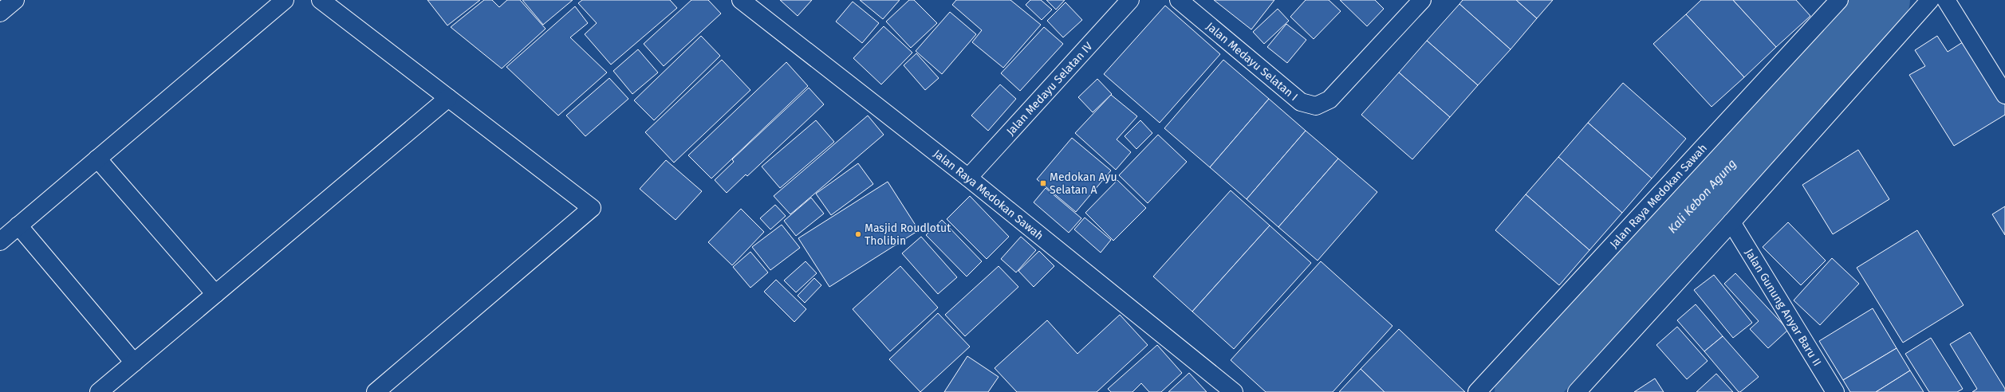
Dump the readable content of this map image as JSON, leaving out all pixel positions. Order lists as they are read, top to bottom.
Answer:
{
  "streets": {
    "street": [
      "Jalan Medayu Selatan I",
      "Jalan Medayu Selatan IV",
      "Jalan Raya Medokan Sawah",
      "Jalan Gunung Anyar Baru II"
    ]
  },
  "crossings": [
    ["Jalan Medayu Selatan IV", "Jalan Raya Medokan Sawah"]
  ],
  "water": ["Kali Kebon Agung"],
  "places": {
    "transit": ["Medokan Ayu Selatan A"],
    "other": ["Masjid Roudlotut Tholibin"]
  }
}
